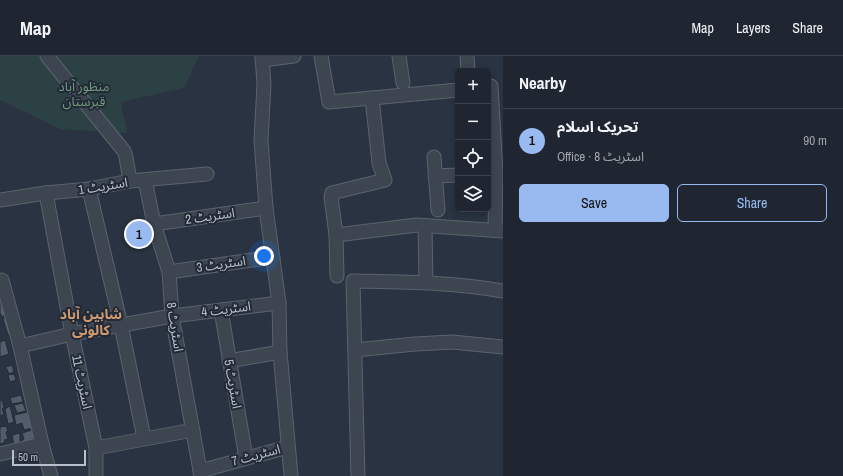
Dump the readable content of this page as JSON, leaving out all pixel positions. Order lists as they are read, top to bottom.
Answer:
{
  "streets": {
    "street": [
      "اسٹریٹ 1",
      "اسٹریٹ 2",
      "اسٹریٹ 3",
      "اسٹریٹ 4",
      "اسٹریٹ 8",
      "اسٹریٹ 11",
      "اسٹریٹ 5",
      "اسٹریٹ 7"
    ]
  },
  "crossings": [
    ["اسٹریٹ 1", "اسٹریٹ 8"],
    ["اسٹریٹ 1", "اسٹریٹ 11"],
    ["اسٹریٹ 2", "اسٹریٹ 8"],
    ["اسٹریٹ 3", "اسٹریٹ 8"],
    ["اسٹریٹ 4", "اسٹریٹ 8"],
    ["اسٹریٹ 4", "اسٹریٹ 11"],
    ["اسٹریٹ 4", "اسٹریٹ 5"],
    ["اسٹریٹ 8", "اسٹریٹ 7"],
    ["اسٹریٹ 5", "اسٹریٹ 7"]
  ],
  "districts": ["شاہین آباد کالونی"],
  "parks": ["منظور آباد قبرستان"],
  "scale_bar": "50 m",
  "page": {
    "header": "Map",
    "nav": ["Map", "Layers", "Share"],
    "heading": "Nearby",
    "map_buttons": ["+", "−"],
    "list": [
      {
        "mark": "1",
        "name": "تحریک اسلام",
        "note": "Office · اسٹریٹ 8",
        "value": "90 m"
      }
    ],
    "buttons": ["Save", "Share"],
    "pins": "1",
    "scale": "50 m"
  }
}
